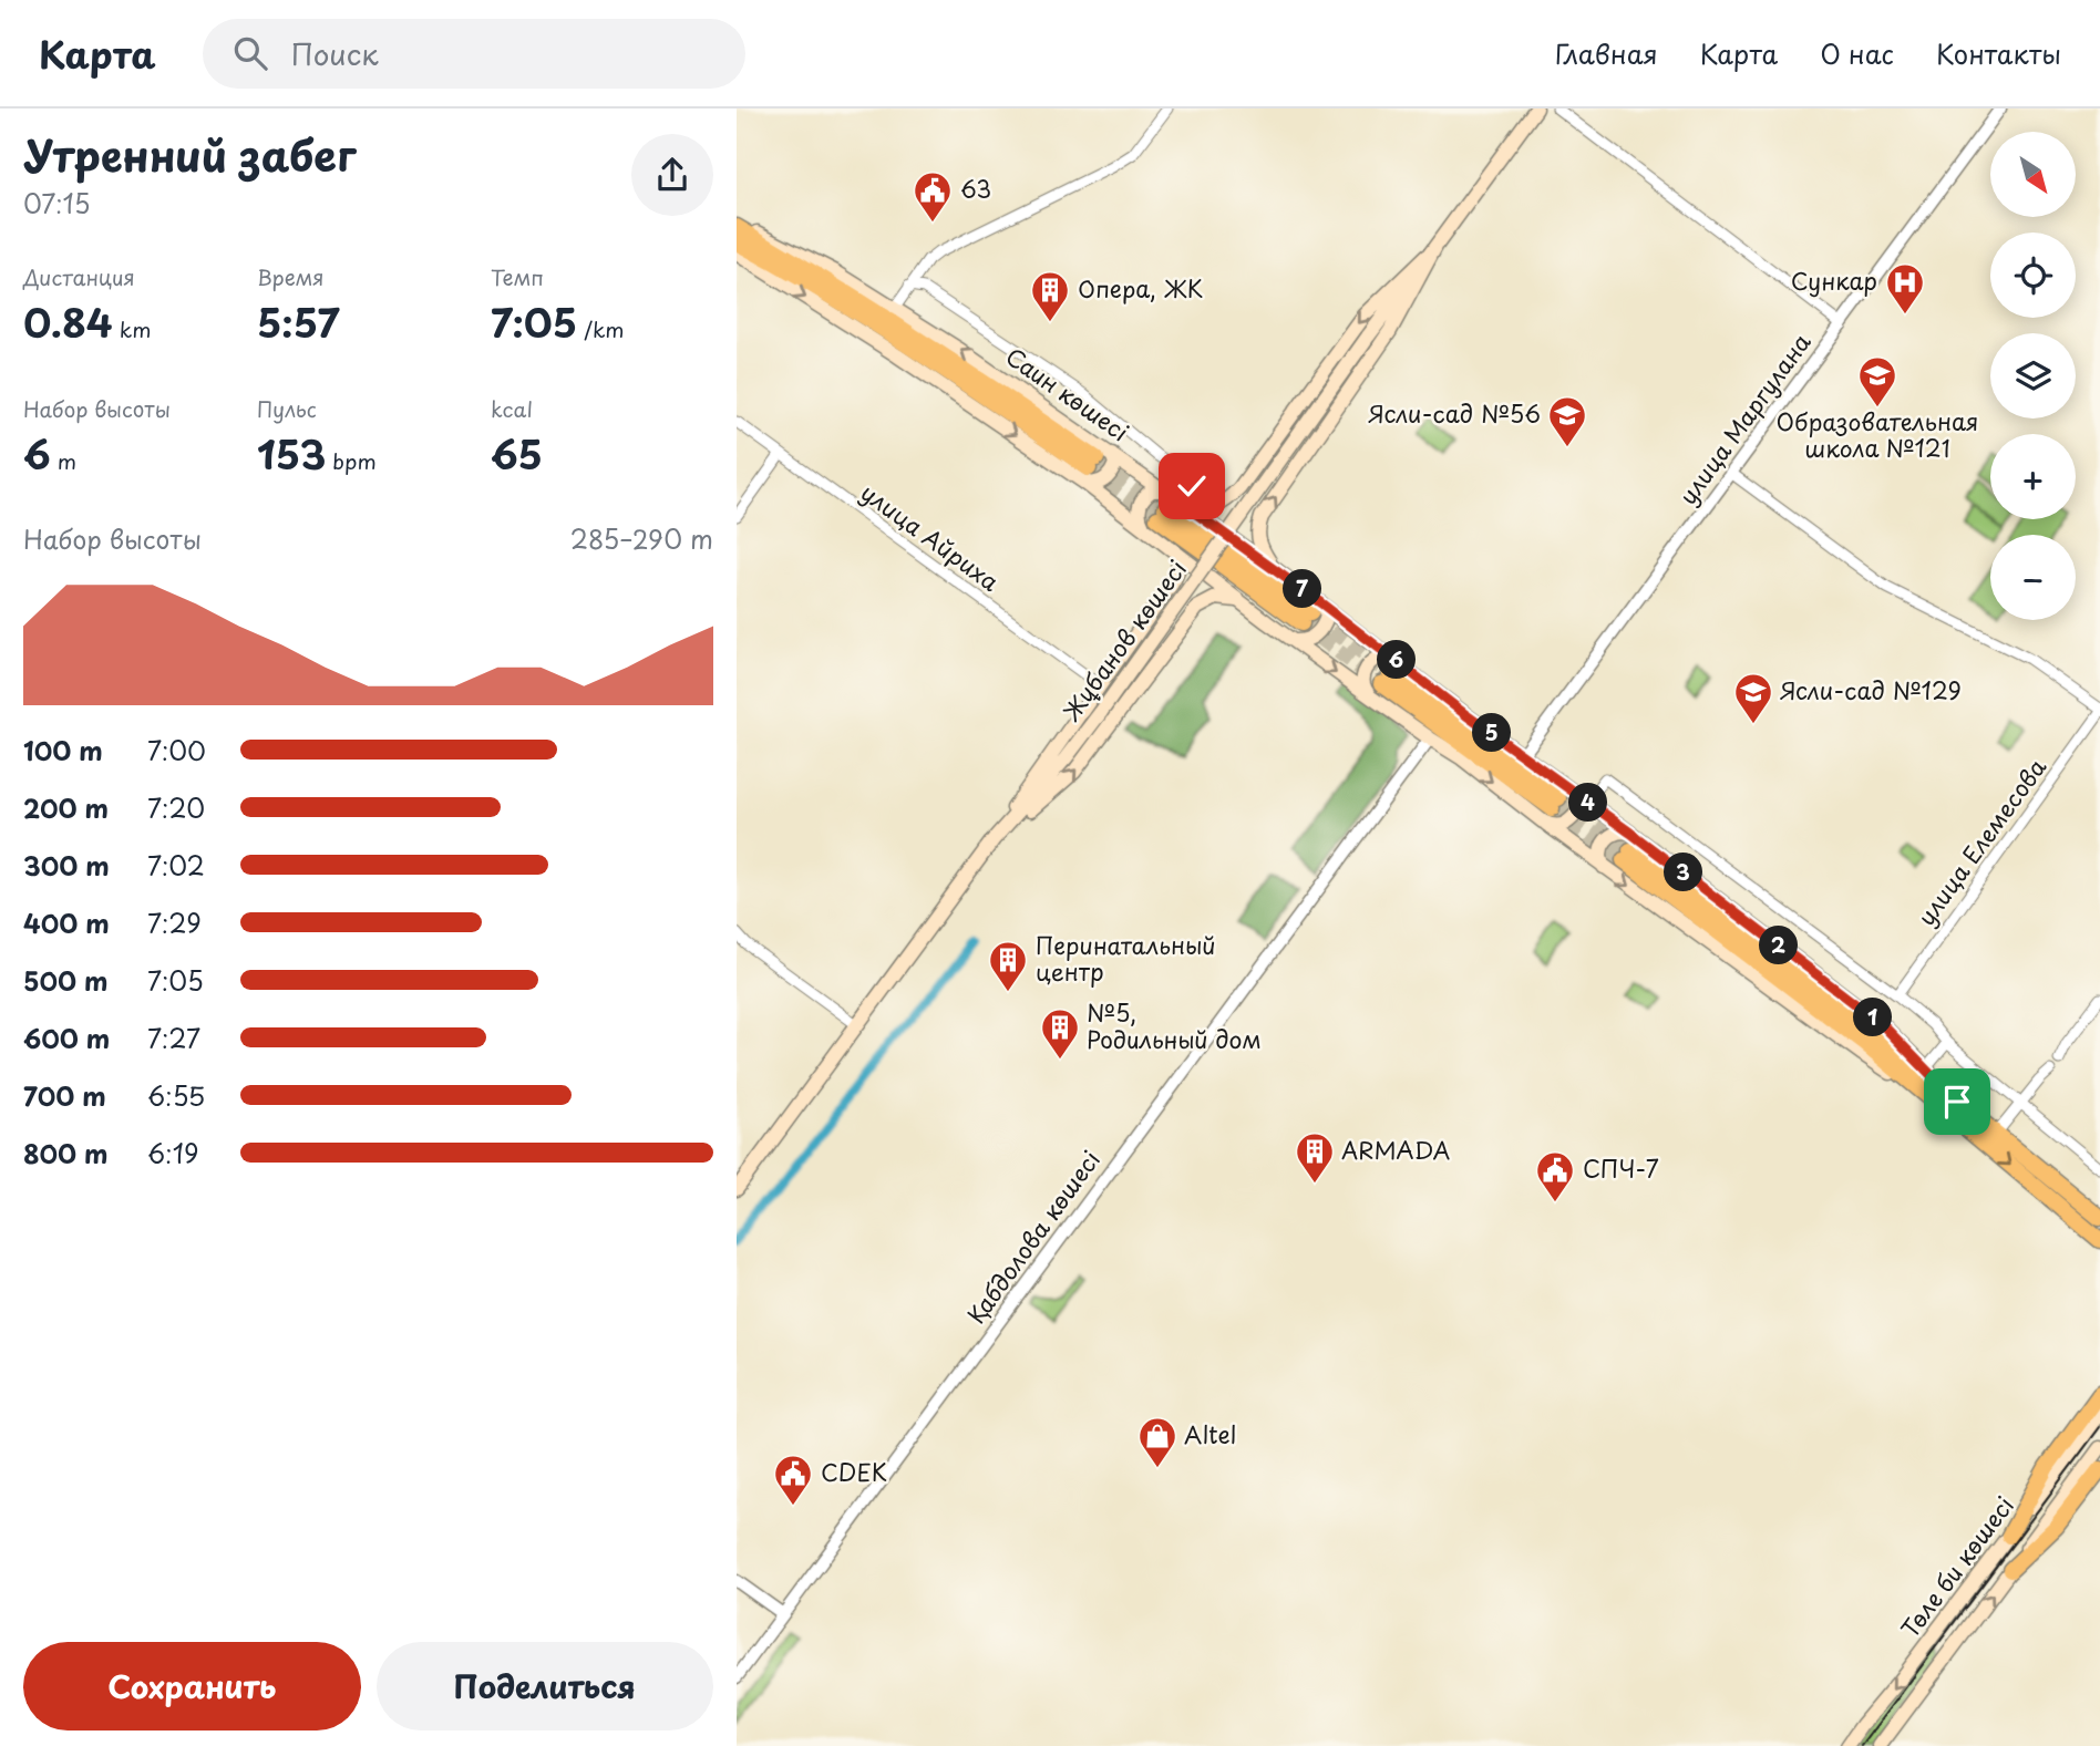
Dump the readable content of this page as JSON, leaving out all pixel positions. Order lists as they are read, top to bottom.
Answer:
{
  "streets": {
    "main road": ["Саин көшесі", "Жұбанов көшесі", "Төле би көшесі"],
    "street": [
      "улица Маргулана",
      "улица Айриха",
      "улица Елемесова",
      "Қабдолова көшесі"
    ]
  },
  "crossings": [
    ["Саин көшесі", "Қабдолова көшесі"]
  ],
  "places": {
    "public building": ["63", "СПЧ-7", "CDEK"],
    "hospital": ["Сункар"],
    "building": [
      "Опера, ЖК",
      "Перинатальный центр",
      "№5, Родильный дом",
      "ARMADA"
    ],
    "school or university": ["Образовательная школа №121", "Ясли-сад №56", "Ясли-сад №129"],
    "shop": ["Altel"]
  },
  "north": "bottom right",
  "page": {
    "header": "Карта",
    "search": "Поиск",
    "nav": [
      "Главная",
      "Карта",
      "О нас",
      "Контакты"
    ],
    "heading": ["Утренний забег", "07:15"],
    "map_buttons": ["+", "−"],
    "stats": [
      ["Дистанция", "0.84 km"],
      ["Время", "5:57"],
      ["Темп", "7:05 /km"],
      ["Набор высоты", "6 m"],
      ["Пульс", "153 bpm"],
      ["kcal", "65"]
    ],
    "chart": ["Набор высоты", "285–290 m"],
    "pins": [
      "7",
      "6",
      "5",
      "4",
      "3",
      "2",
      "1"
    ],
    "list": [
      {
        "name": "100 m",
        "note": "7:00"
      },
      {
        "name": "200 m",
        "note": "7:20"
      },
      {
        "name": "300 m",
        "note": "7:02"
      },
      {
        "name": "400 m",
        "note": "7:29"
      },
      {
        "name": "500 m",
        "note": "7:05"
      },
      {
        "name": "600 m",
        "note": "7:27"
      },
      {
        "name": "700 m",
        "note": "6:55"
      },
      {
        "name": "800 m",
        "note": "6:19"
      }
    ],
    "buttons": ["Сохранить", "Поделиться"]
  }
}
